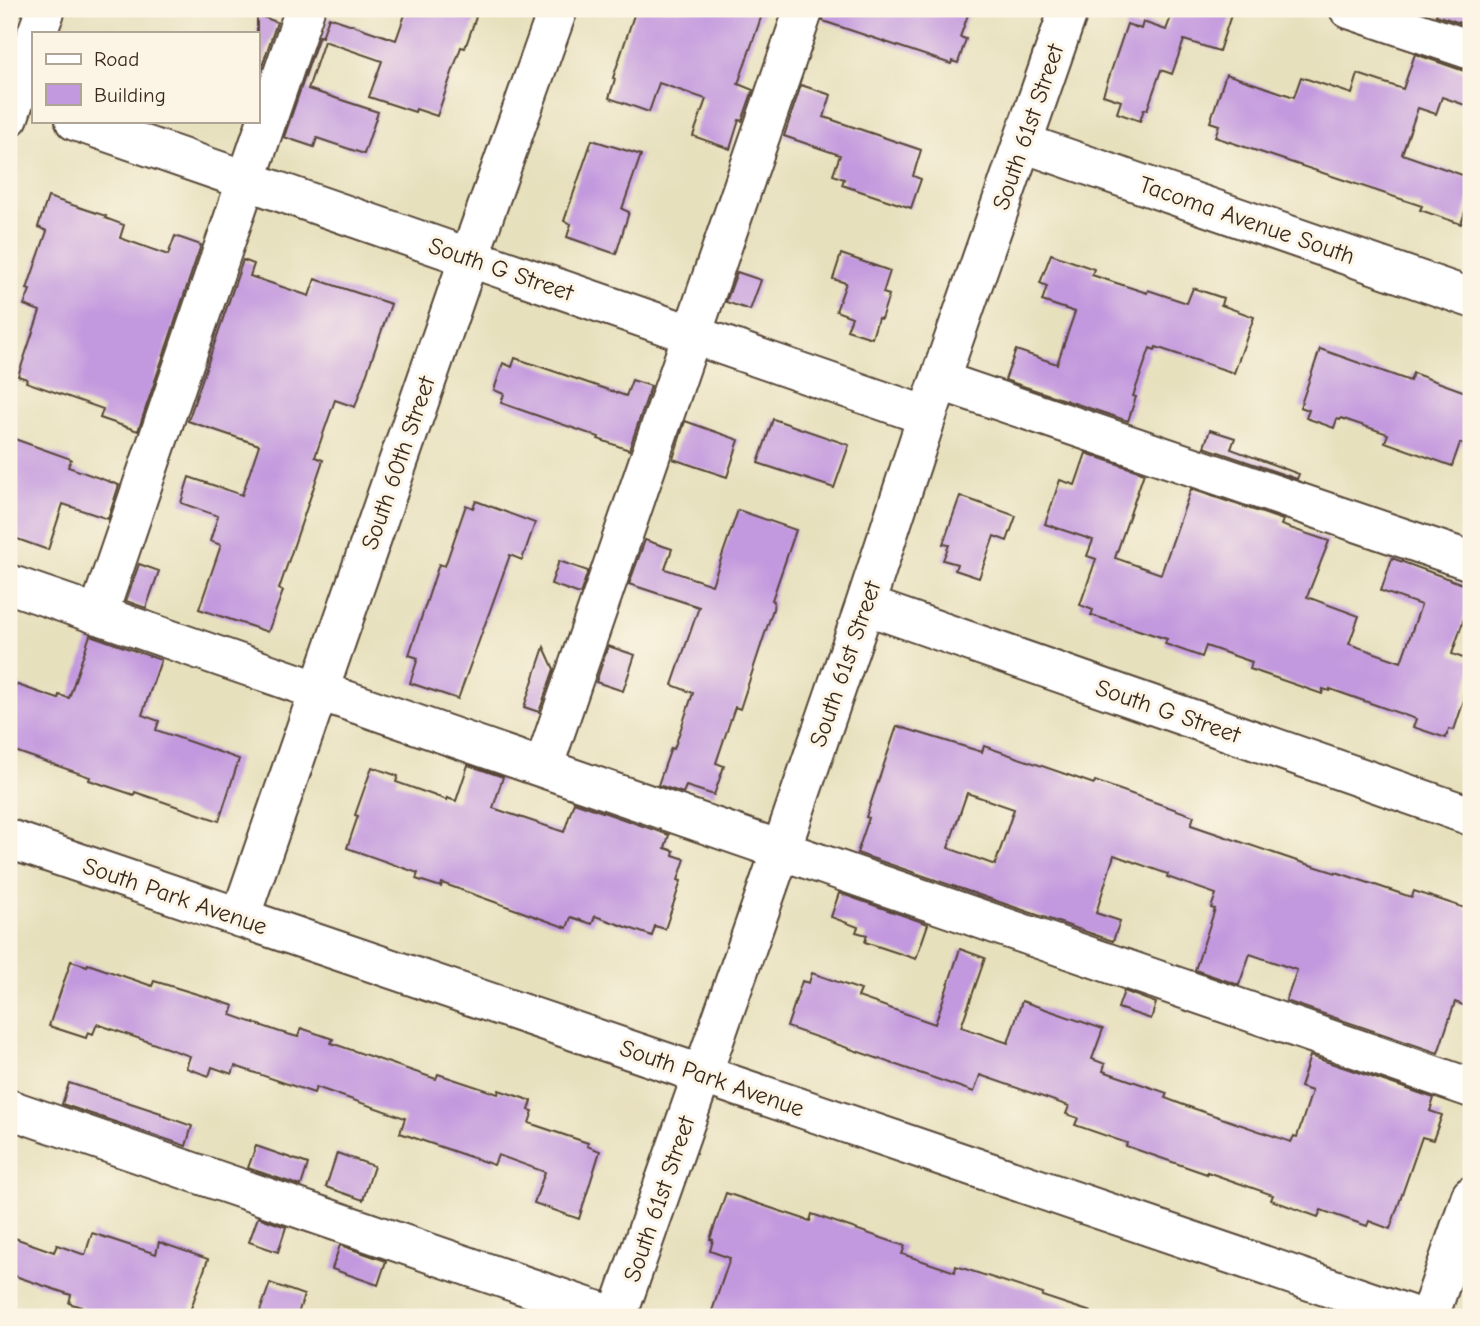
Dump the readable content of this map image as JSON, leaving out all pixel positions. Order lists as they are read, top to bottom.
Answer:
{
  "streets": {
    "street": [
      "South 61st Street",
      "Tacoma Avenue South",
      "South G Street",
      "South 60th Street",
      "South Park Avenue"
    ]
  },
  "crossings": [
    ["South 61st Street", "Tacoma Avenue South"],
    ["South 61st Street", "South G Street"],
    ["South 61st Street", "South Park Avenue"],
    ["South G Street", "South 60th Street"],
    ["South 60th Street", "South Park Avenue"]
  ],
  "legend": ["Road", "Building"]
}
